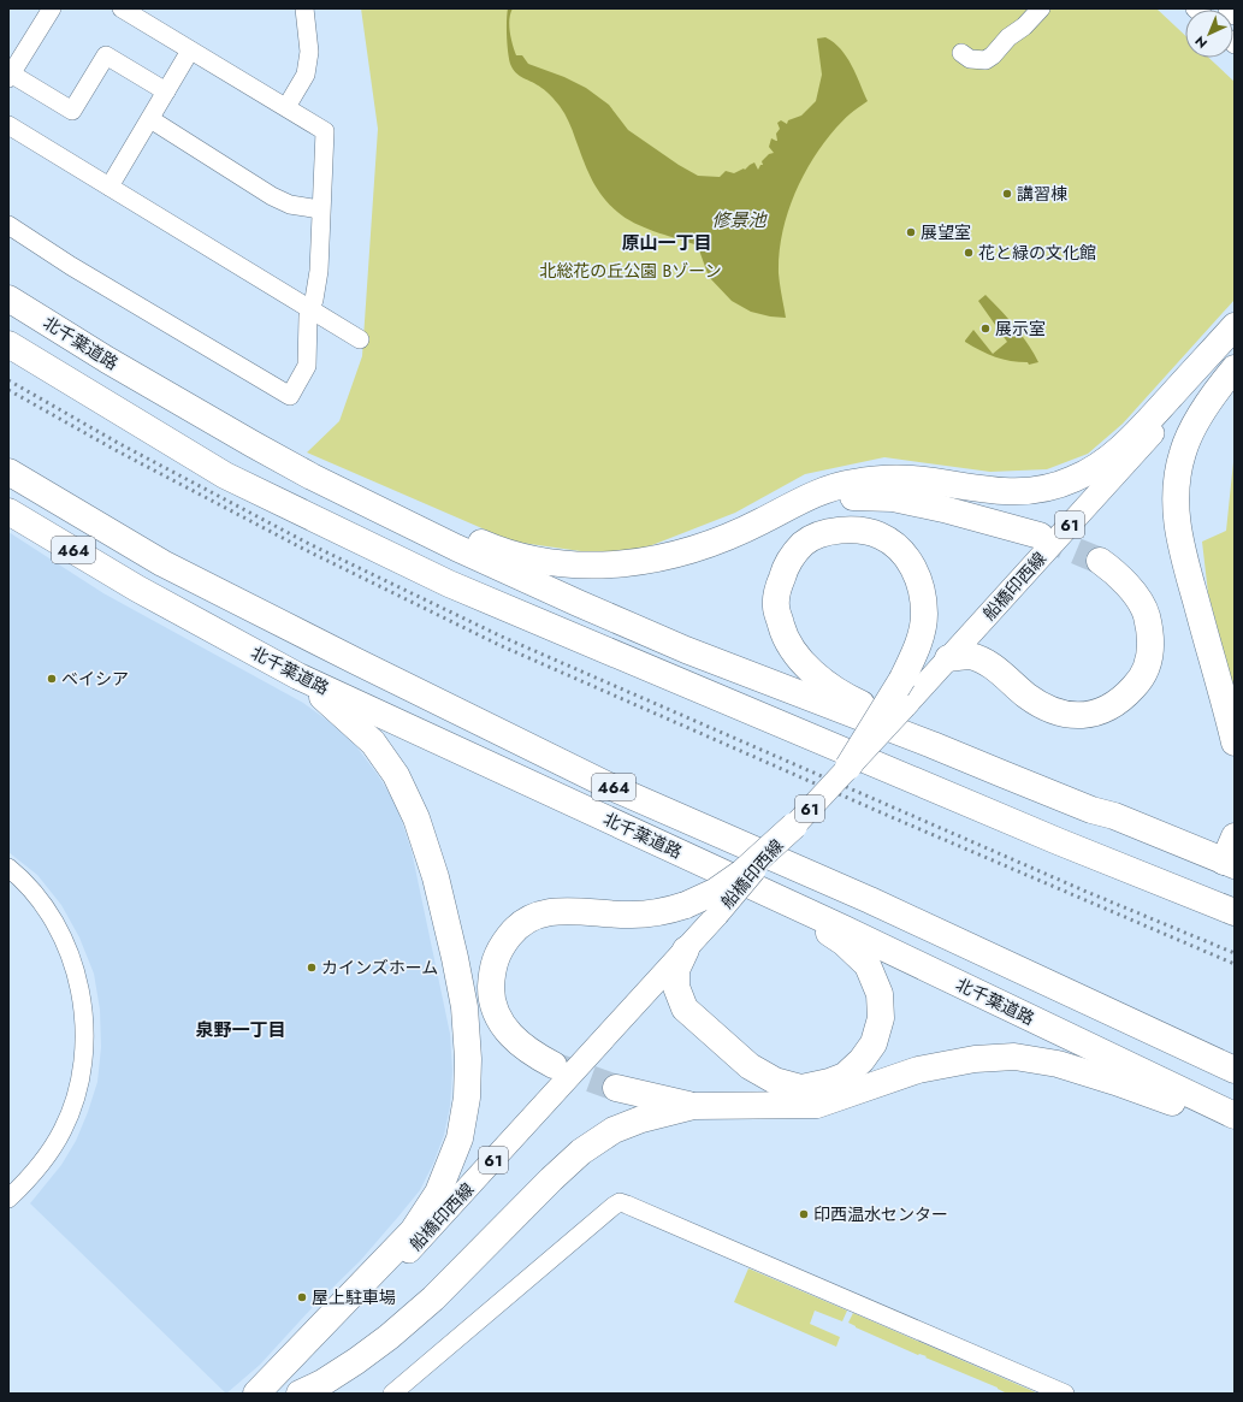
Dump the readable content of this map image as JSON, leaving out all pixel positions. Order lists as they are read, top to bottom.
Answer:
{
  "streets": {
    "highway": ["北千葉道路", "464"],
    "main road": ["61", "船橋印西線"]
  },
  "districts": ["原山一丁目", "泉野一丁目"],
  "water": ["修景池"],
  "parks": ["北総花の丘公園 Bゾーン"],
  "places": [
    "講習棟",
    "展望室",
    "花と緑の文化館",
    "展示室",
    "ベイシア",
    "カインズホーム",
    "印西温水センター",
    "屋上駐車場"
  ],
  "north": "bottom left"
}
